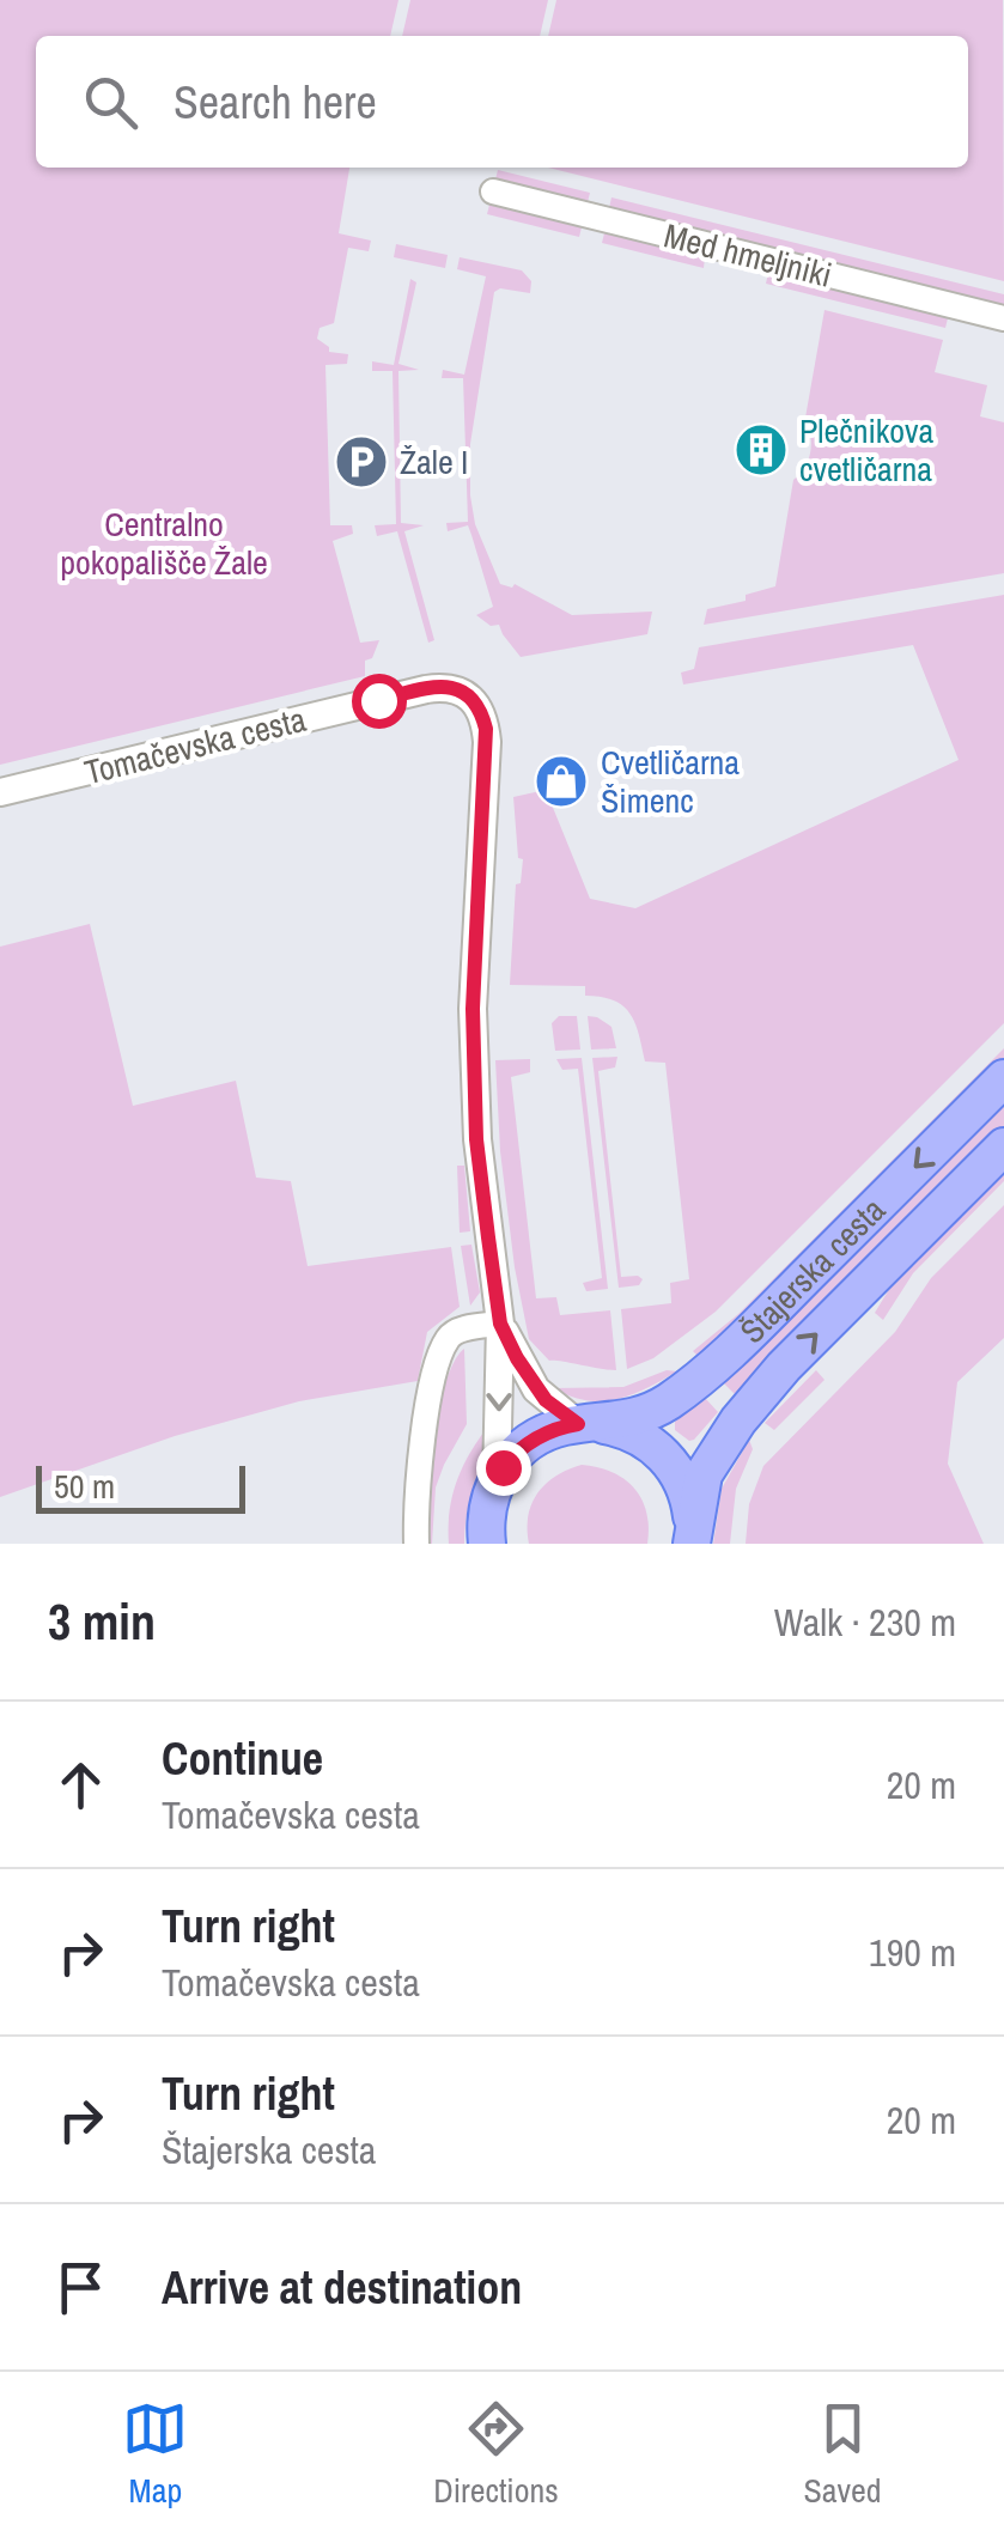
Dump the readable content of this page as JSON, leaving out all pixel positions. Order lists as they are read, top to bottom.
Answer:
{
  "streets": {
    "main road": ["Štajerska cesta"],
    "street": ["Med hmeljniki", "Tomačevska cesta"]
  },
  "crossings": [
    ["Tomačevska cesta", "Štajerska cesta"]
  ],
  "parks": ["Centralno pokopališče Žale"],
  "places": {
    "building": ["Plečnikova cvetličarna"],
    "parking": ["Žale I"],
    "shop": ["Cvetličarna Šimenc"]
  },
  "scale_bar": "50 m",
  "page": {
    "search": "Search here",
    "scale": "50 m",
    "heading": ["3 min", "Walk · 230 m"],
    "list": [
      ["Continue", "Tomačevska cesta", "20 m"],
      ["Turn right", "Tomačevska cesta", "190 m"],
      ["Turn right", "Štajerska cesta", "20 m"],
      "Arrive at destination"
    ],
    "nav": ["Map", "Directions", "Saved"]
  }
}
